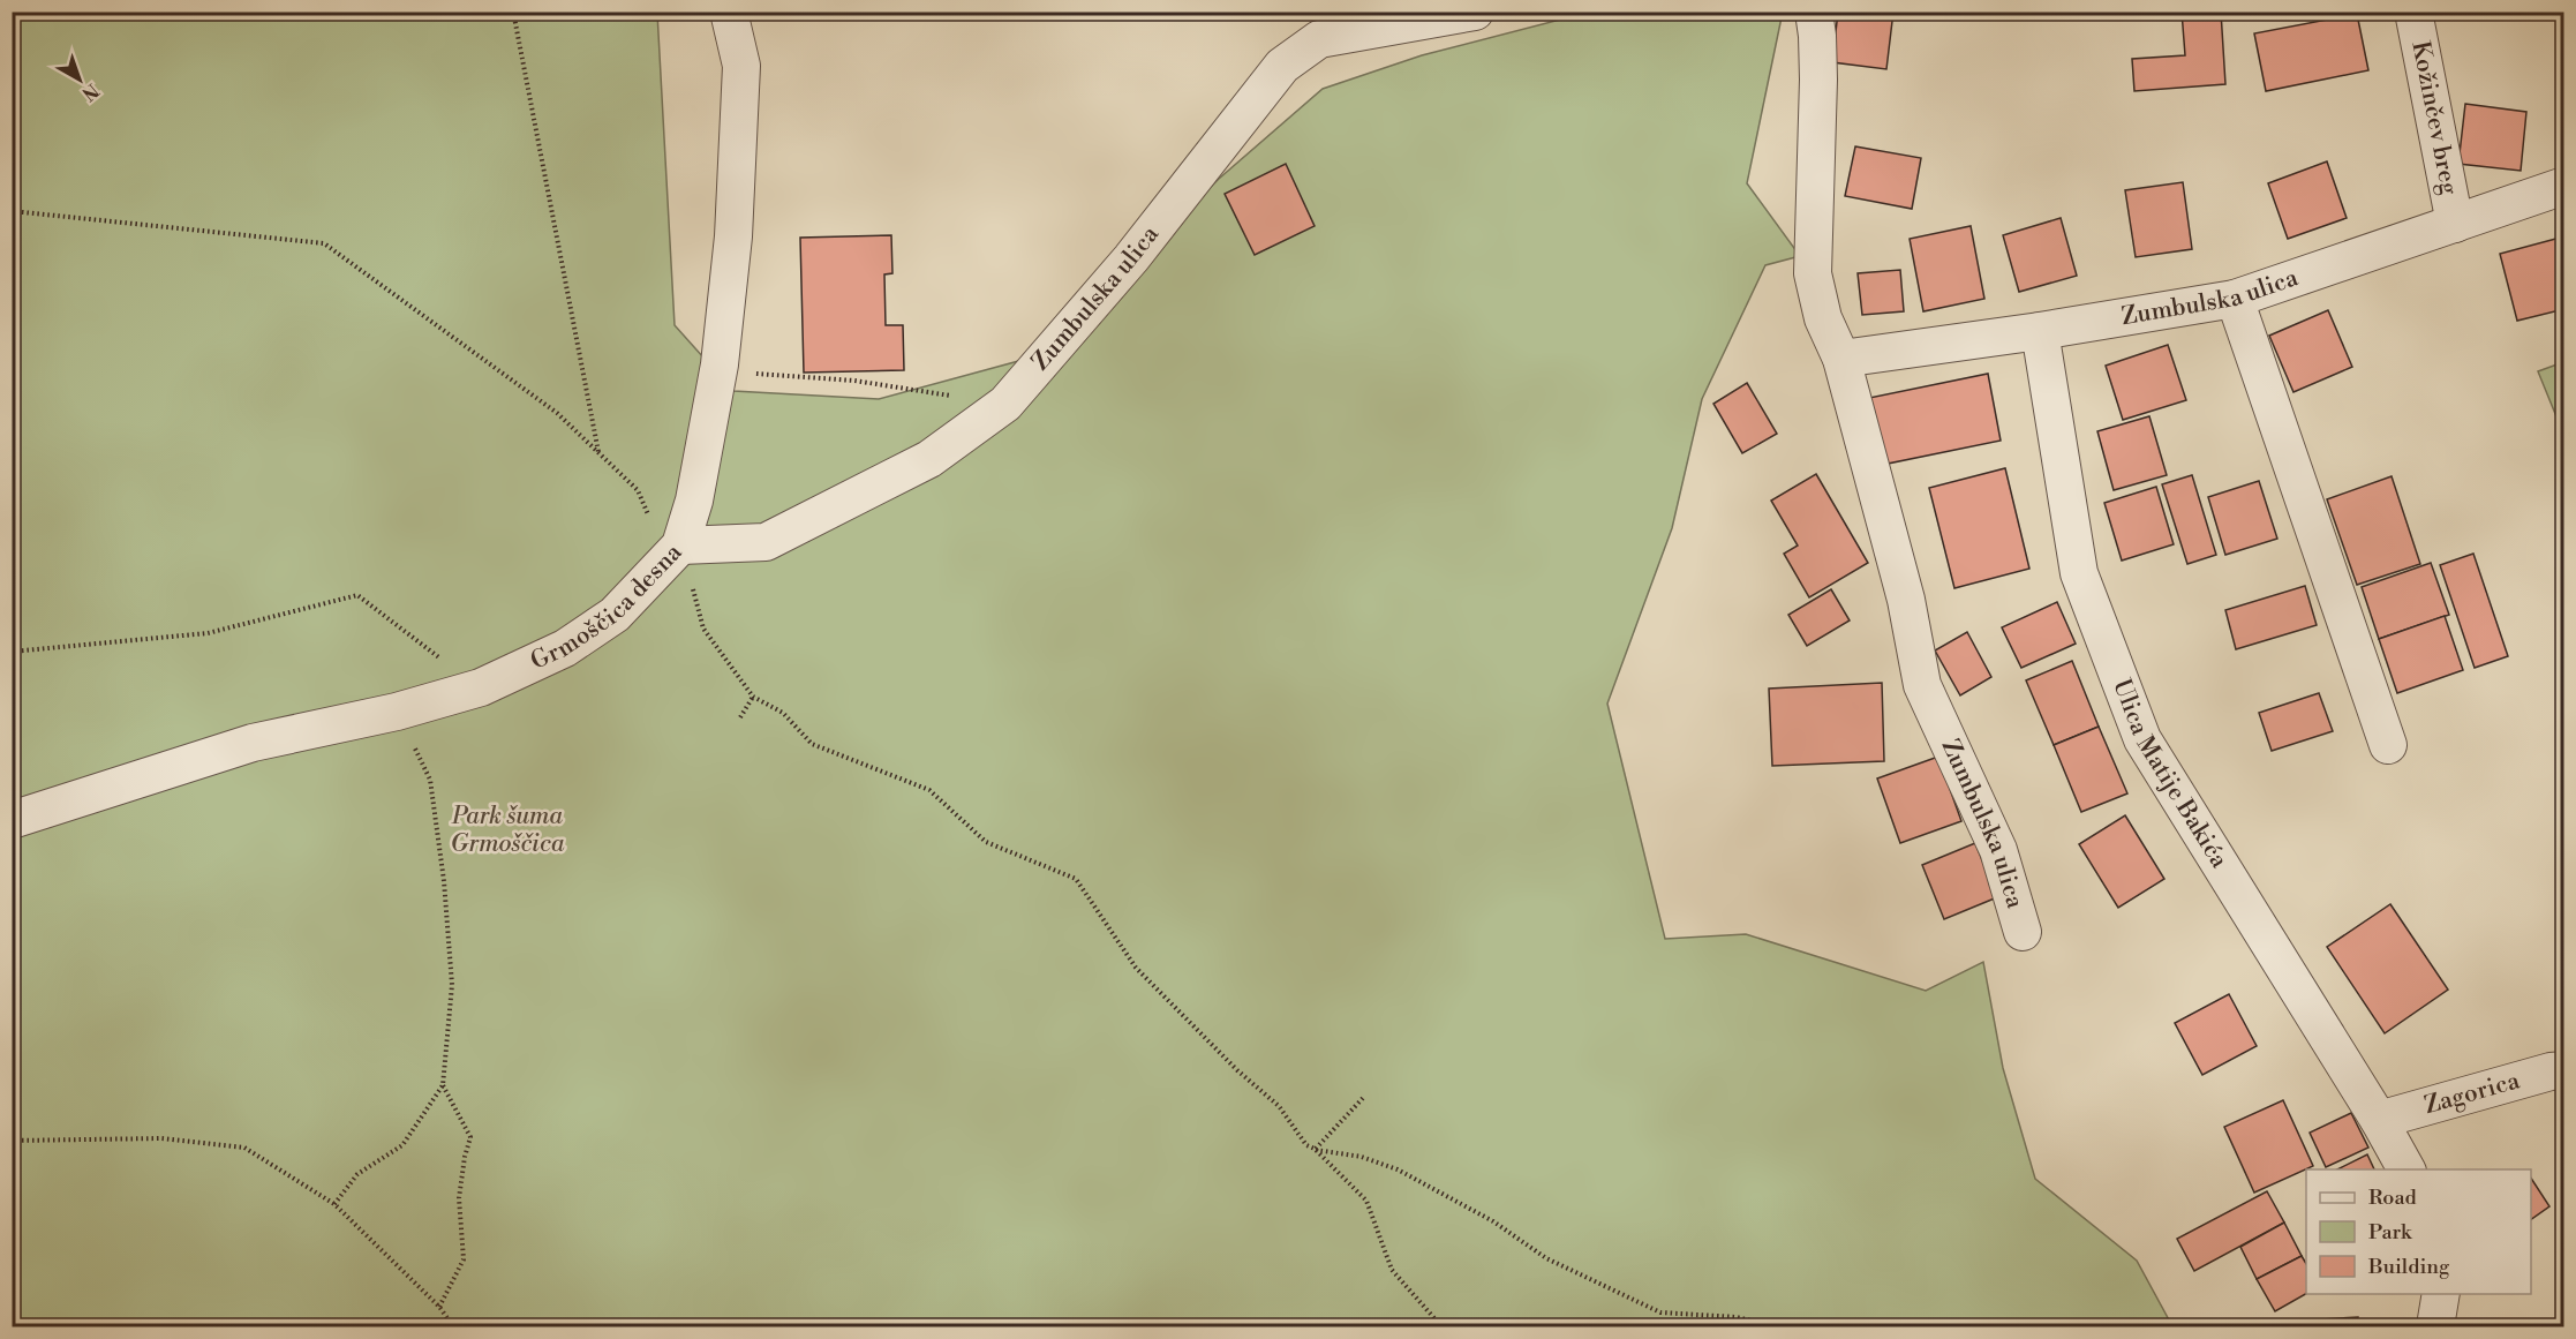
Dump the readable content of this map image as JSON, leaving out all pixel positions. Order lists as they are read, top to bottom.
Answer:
{
  "streets": {
    "street": [
      "Kožinčev breg",
      "Zumbulska ulica",
      "Grmoščica desna",
      "Ulica Matije Bakića",
      "Zagorica"
    ]
  },
  "crossings": [
    ["Kožinčev breg", "Zumbulska ulica"],
    ["Zumbulska ulica", "Grmoščica desna"],
    ["Zumbulska ulica", "Ulica Matije Bakića"],
    ["Ulica Matije Bakića", "Zagorica"]
  ],
  "parks": ["Park šuma Grmoščica"],
  "legend": ["Road", "Park", "Building"],
  "north": "bottom right"
}
